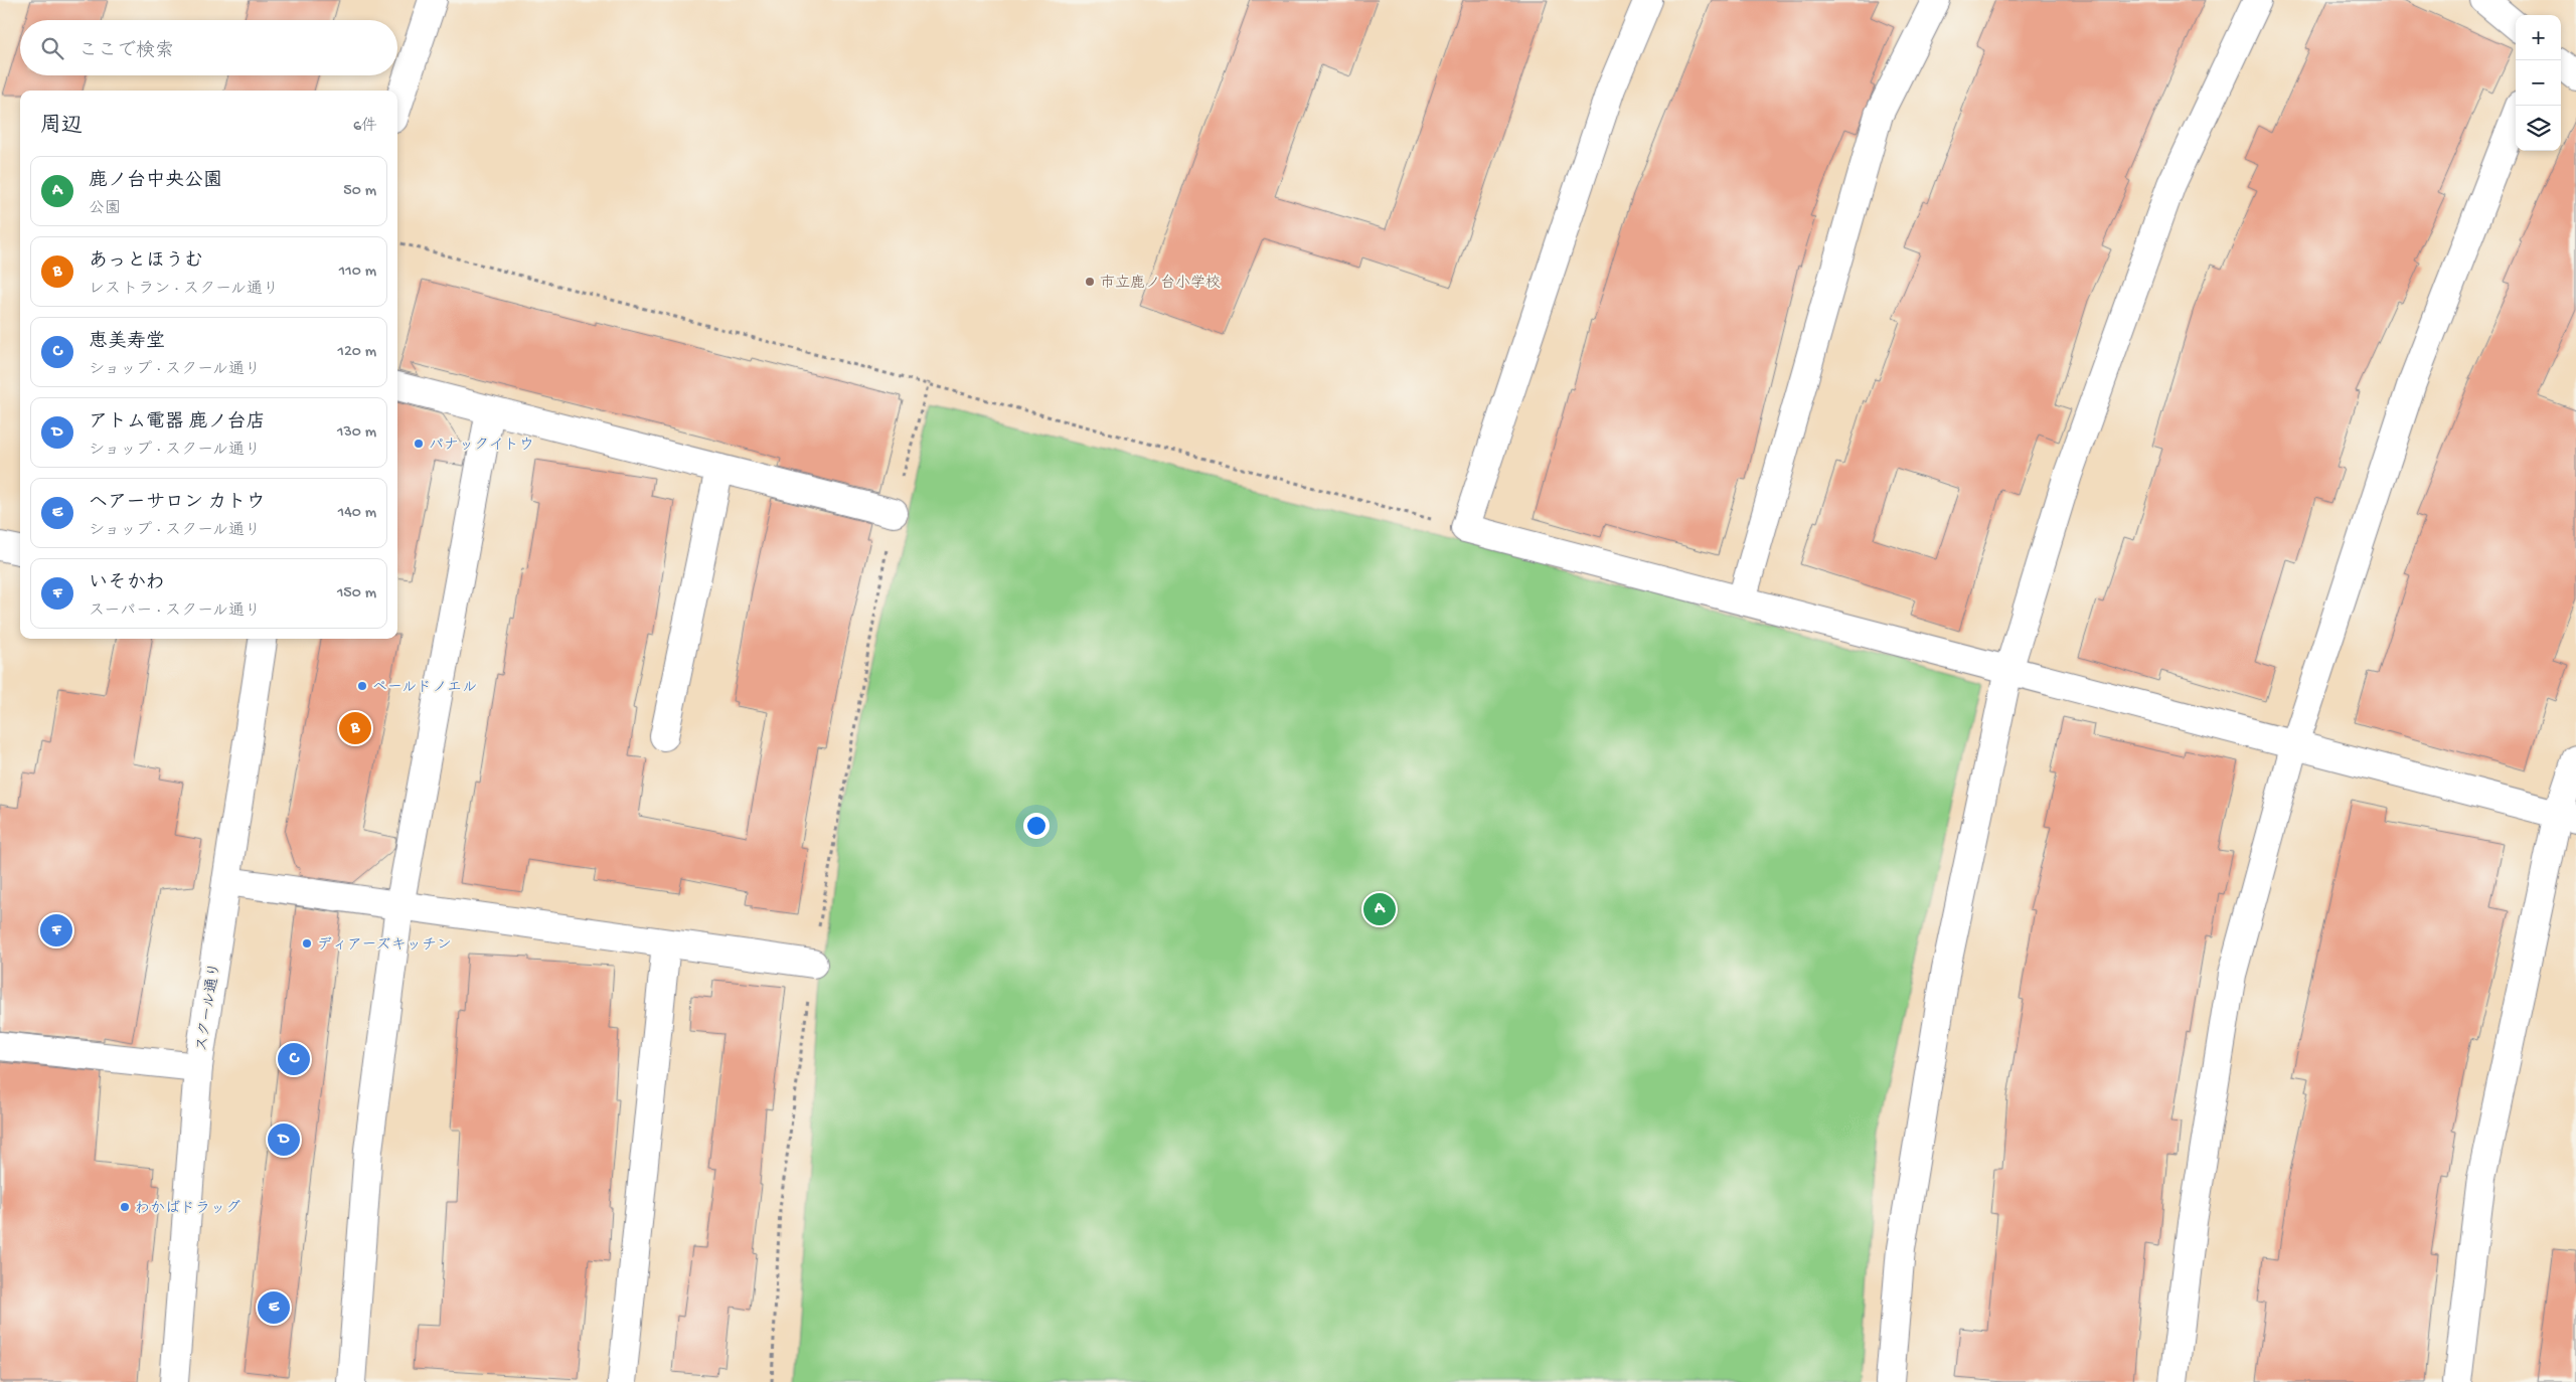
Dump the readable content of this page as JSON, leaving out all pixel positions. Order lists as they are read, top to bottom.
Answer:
{
  "streets": {
    "street": ["スクール通り"]
  },
  "places": [
    "市立鹿ノ台小学校",
    "パナックイトウ",
    "ペールドノエル",
    "ディアーズキッチン",
    "わかばドラッグ"
  ],
  "page": {
    "map_buttons": ["+", "−"],
    "search": "ここで検索",
    "heading": ["周辺", "6件"],
    "list": [
      {
        "mark": "A",
        "name": "鹿ノ台中央公園",
        "note": "公園",
        "value": "50 m"
      },
      {
        "mark": "B",
        "name": "あっとほうむ",
        "note": "レストラン · スクール通り",
        "value": "110 m"
      },
      {
        "mark": "C",
        "name": "恵美寿堂",
        "note": "ショップ · スクール通り",
        "value": "120 m"
      },
      {
        "mark": "D",
        "name": "アトム電器 鹿ノ台店",
        "note": "ショップ · スクール通り",
        "value": "130 m"
      },
      {
        "mark": "E",
        "name": "ヘアーサロン カトウ",
        "note": "ショップ · スクール通り",
        "value": "140 m"
      },
      {
        "mark": "F",
        "name": "いそかわ",
        "note": "スーパー · スクール通り",
        "value": "150 m"
      }
    ],
    "pins": [
      "B",
      "A",
      "F",
      "C",
      "D",
      "E"
    ]
  }
}
